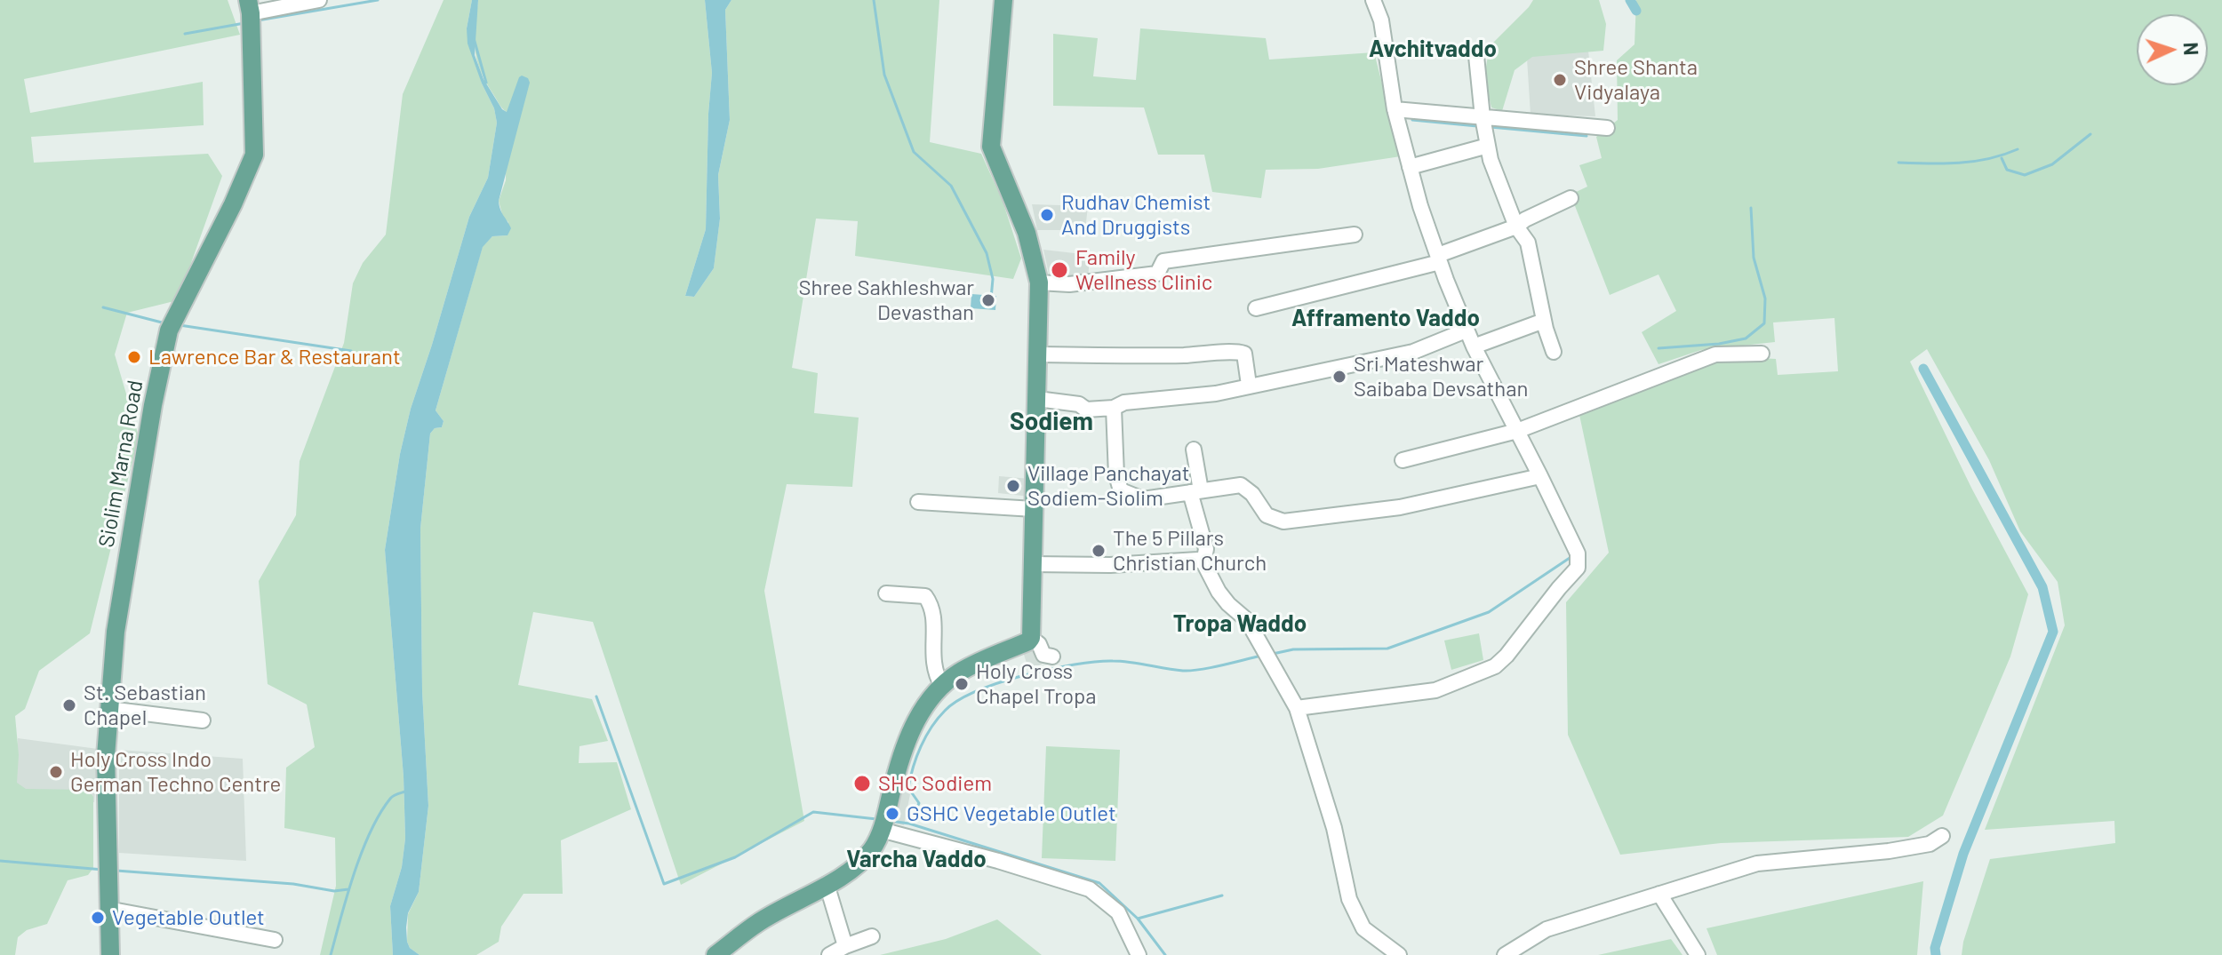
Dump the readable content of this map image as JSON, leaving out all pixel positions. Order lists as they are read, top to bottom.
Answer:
{
  "streets": {
    "main road": ["Siolim Marna Road"]
  },
  "districts": [
    "Avchitvaddo",
    "Afframento Vaddo",
    "Sodiem",
    "Tropa Waddo",
    "Varcha Vaddo"
  ],
  "places": [
    "Shree Shanta Vidyalaya",
    "Rudhav Chemist And Druggists",
    "Family Wellness Clinic",
    "Shree Sakhleshwar Devasthan",
    "Lawrence Bar & Restaurant",
    "Sri Mateshwar Saibaba Devsathan",
    "Village Panchayat Sodiem-Siolim",
    "The 5 Pillars Christian Church",
    "Holy Cross Chapel Tropa",
    "St. Sebastian Chapel",
    "Holy Cross Indo German Techno Centre",
    "SHC Sodiem",
    "GSHC Vegetable Outlet",
    "Vegetable Outlet"
  ],
  "north": "right"
}
